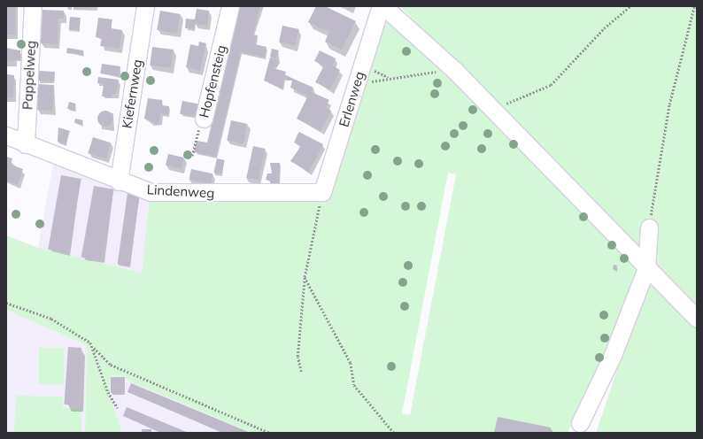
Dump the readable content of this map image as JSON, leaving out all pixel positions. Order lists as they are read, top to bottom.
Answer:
{
  "streets": {
    "street": [
      "Pappelweg",
      "Hopfensteig",
      "Kiefernweg",
      "Erlenweg",
      "Lindenweg"
    ]
  },
  "crossings": [
    ["Pappelweg", "Lindenweg"],
    ["Kiefernweg", "Lindenweg"],
    ["Erlenweg", "Lindenweg"]
  ]
}
